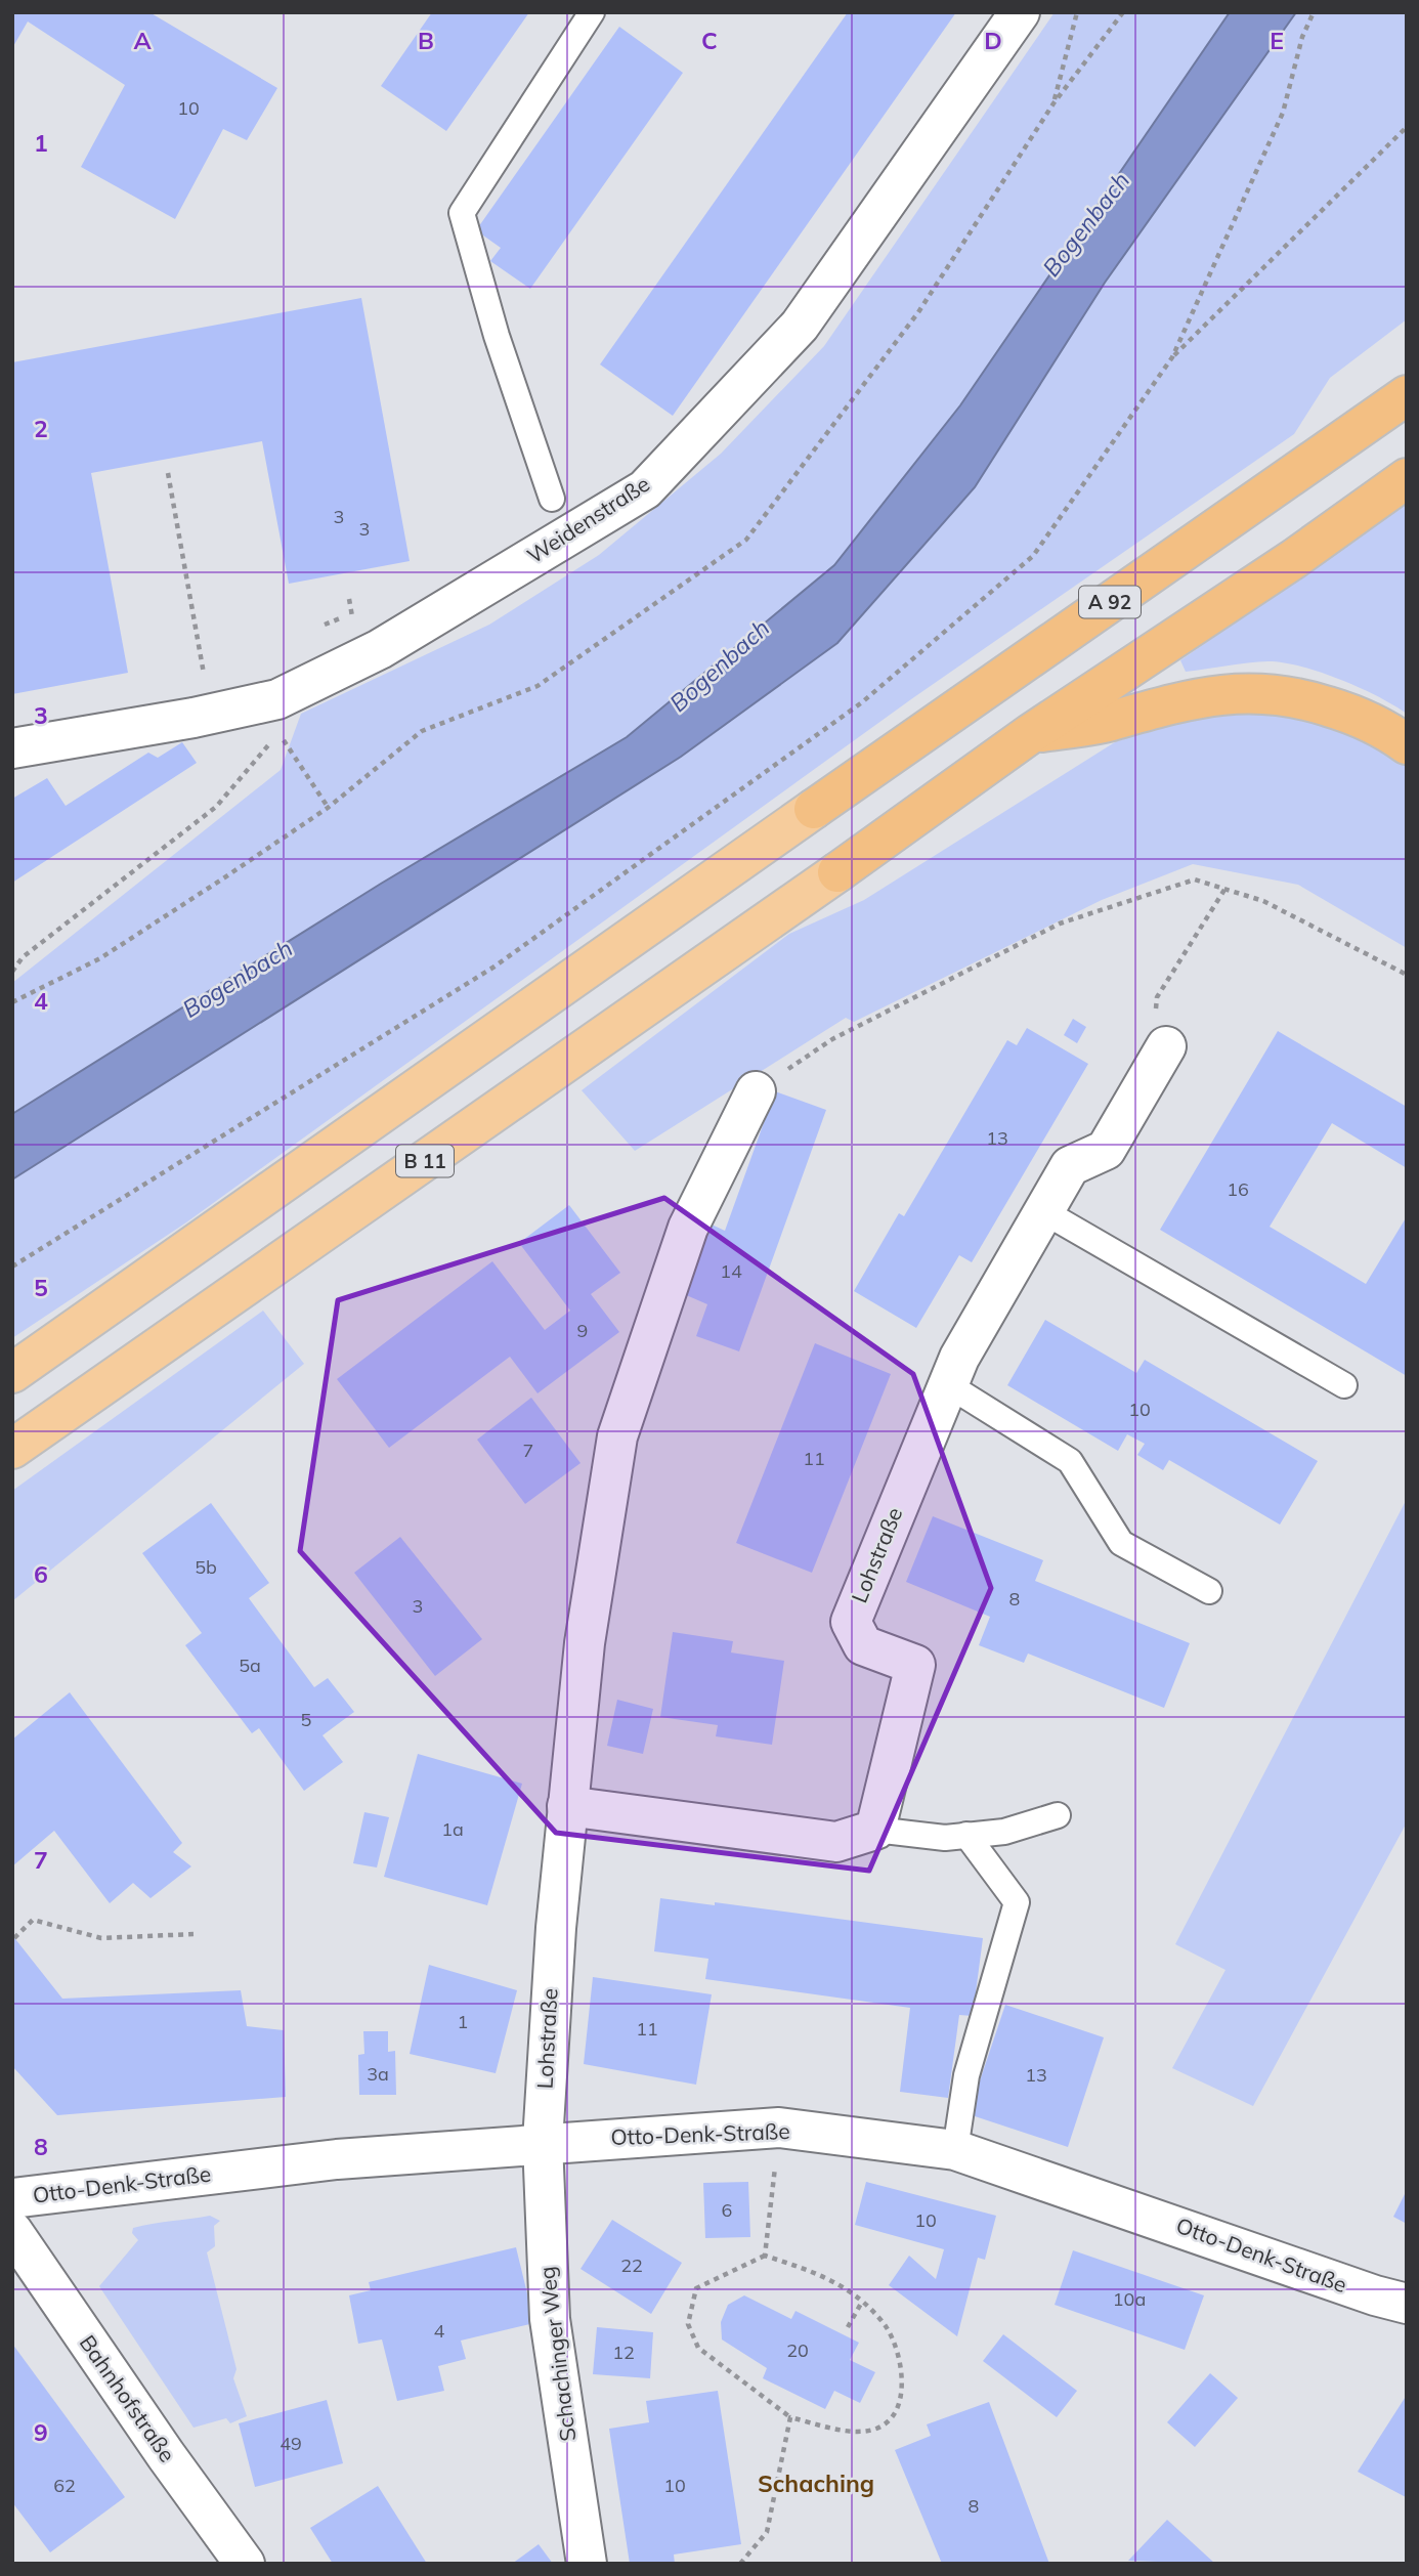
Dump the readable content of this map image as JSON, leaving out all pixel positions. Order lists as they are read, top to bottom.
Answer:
{
  "streets": {
    "highway": ["A 92", "B 11"],
    "street": [
      "Weidenstraße",
      "Lohstraße",
      "Otto-Denk-Straße",
      "Schachinger Weg",
      "Bahnhofstraße"
    ]
  },
  "crossings": [
    ["Lohstraße", "Otto-Denk-Straße"],
    ["Lohstraße", "Schachinger Weg"],
    ["Otto-Denk-Straße", "Schachinger Weg"]
  ],
  "districts": ["Schaching"],
  "water": ["Bogenbach"],
  "house_numbers": [
    "10",
    "3",
    "3",
    "13",
    "16",
    "14",
    "9",
    "10",
    "7",
    "11",
    "5b",
    "8",
    "3",
    "5a",
    "5",
    "1a",
    "1",
    "11",
    "3a",
    "13",
    "6",
    "10",
    "22",
    "10a",
    "4",
    "20",
    "12",
    "49",
    "62",
    "10",
    "8"
  ],
  "grid": {
    "columns": [
      "A",
      "B",
      "C",
      "D",
      "E"
    ],
    "rows": [
      "1",
      "2",
      "3",
      "4",
      "5",
      "6",
      "7",
      "8",
      "9"
    ]
  }
}
